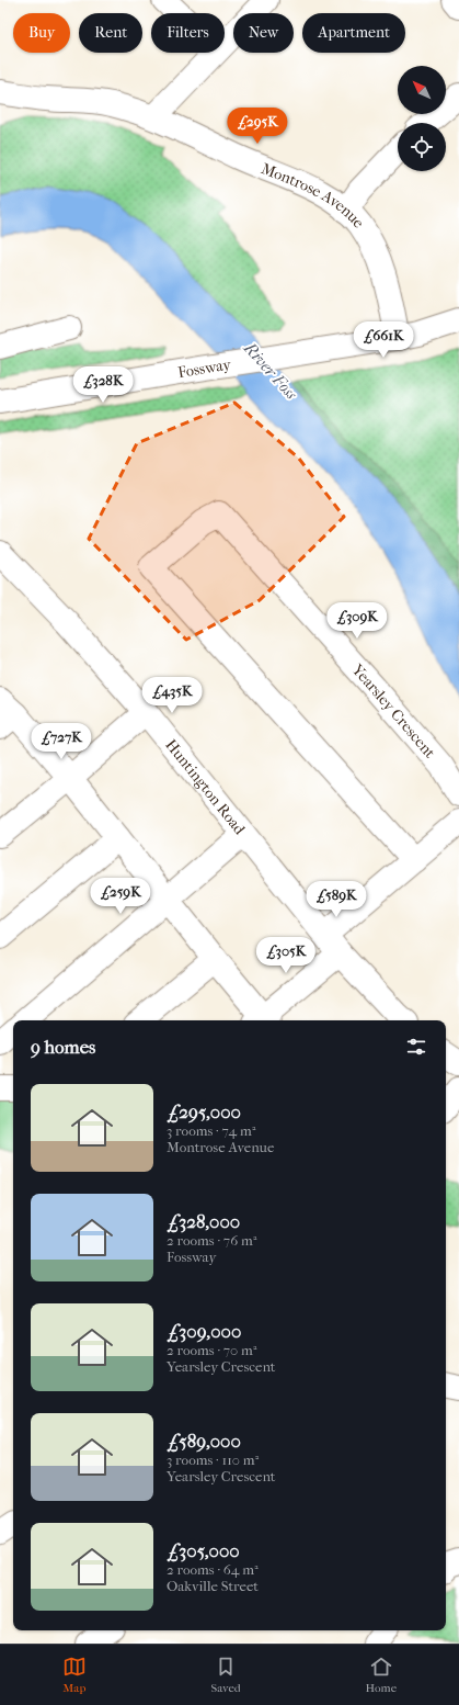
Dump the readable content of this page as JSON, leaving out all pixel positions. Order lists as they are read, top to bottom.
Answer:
{
  "streets": {
    "street": [
      "Montrose Avenue",
      "Fossway",
      "Yearsley Crescent",
      "Huntington Road"
    ]
  },
  "crossings": [
    ["Montrose Avenue", "Fossway"]
  ],
  "water": ["River Foss"],
  "north": "top left",
  "page": {
    "chip": [
      "Buy",
      "Rent",
      "Filters",
      "New",
      "Apartment"
    ],
    "price": [
      "£295K",
      "£661K",
      "£328K",
      "£309K",
      "£435K",
      "£727K",
      "£259K",
      "£589K",
      "£305K"
    ],
    "heading": "9 homes",
    "list": [
      {
        "name": "£295,000",
        "note": "3 rooms · 74 m² · Montrose Avenue"
      },
      {
        "name": "£328,000",
        "note": "2 rooms · 76 m² · Fossway"
      },
      {
        "name": "£309,000",
        "note": "2 rooms · 70 m² · Yearsley Crescent"
      },
      {
        "name": "£589,000",
        "note": "3 rooms · 110 m² · Yearsley Crescent"
      },
      {
        "name": "£305,000",
        "note": "2 rooms · 64 m² · Oakville Street"
      }
    ],
    "tabs": ["Map", "Saved", "Home"]
  }
}
